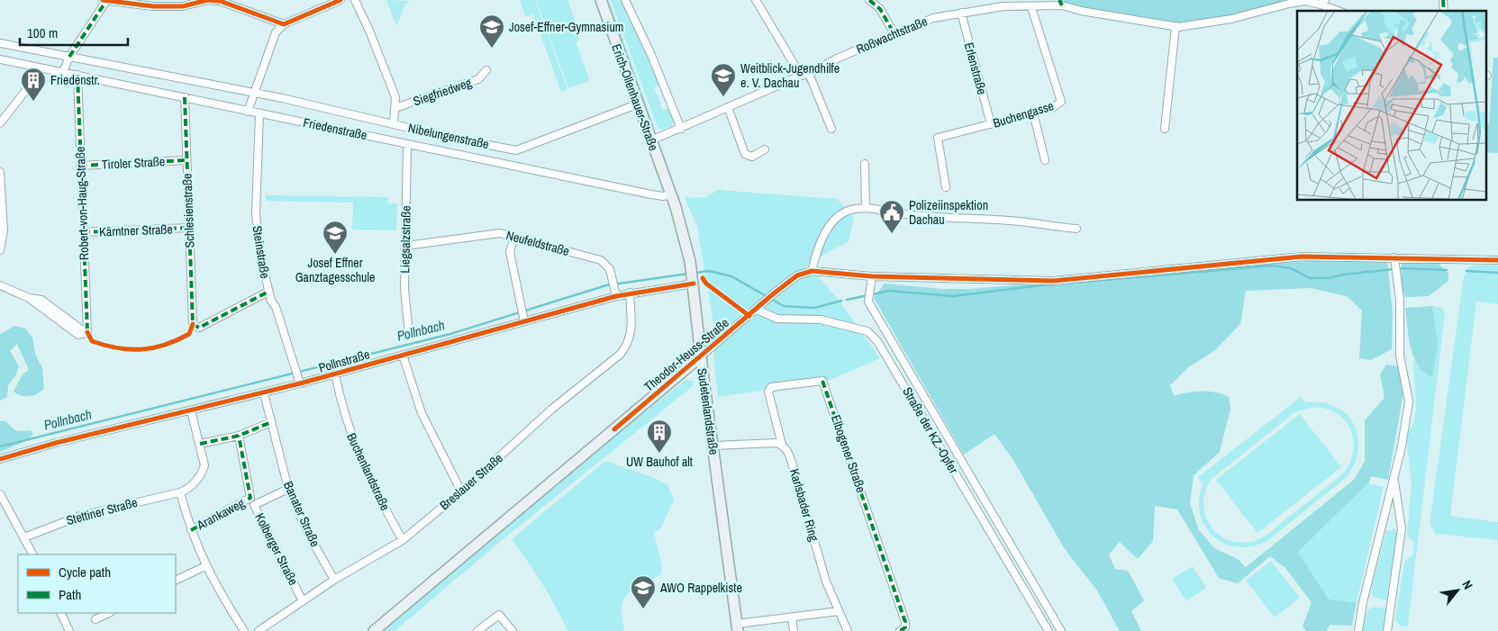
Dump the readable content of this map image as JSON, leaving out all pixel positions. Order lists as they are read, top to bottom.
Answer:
{
  "streets": {
    "street": [
      "Roßwachtstraße",
      "Erlenstraße",
      "Siegfriedweg",
      "Erich-Ollenhauer-Straße",
      "Buchengasse",
      "Friedenstraße",
      "Nibelungenstraße",
      "Tiroler Straße",
      "Robert-von-Haug-Straße",
      "Schlesienstraße",
      "Kärntner Straße",
      "Liegsalzstraße",
      "Neufeldstraße",
      "Steinstraße",
      "Theodor-Heuss-Straße",
      "Pollnstraße",
      "Sudetenlandstraße",
      "Straße der KZ.-Opfer",
      "Elbogener Straße",
      "Buchenlandstraße",
      "Breslauer Straße",
      "Karlsbader Ring",
      "Stettiner Straße",
      "Arankaweg",
      "Banater Straße",
      "Kolberger Straße"
    ]
  },
  "crossings": [
    ["Roßwachtstraße", "Erlenstraße"],
    ["Roßwachtstraße", "Erich-Ollenhauer-Straße"],
    ["Roßwachtstraße", "Buchengasse"],
    ["Erlenstraße", "Buchengasse"],
    ["Erich-Ollenhauer-Straße", "Friedenstraße"],
    ["Erich-Ollenhauer-Straße", "Nibelungenstraße"],
    ["Erich-Ollenhauer-Straße", "Sudetenlandstraße"],
    ["Friedenstraße", "Robert-von-Haug-Straße"],
    ["Friedenstraße", "Schlesienstraße"],
    ["Friedenstraße", "Liegsalzstraße"],
    ["Friedenstraße", "Steinstraße"],
    ["Friedenstraße", "Sudetenlandstraße"],
    ["Tiroler Straße", "Robert-von-Haug-Straße"],
    ["Tiroler Straße", "Schlesienstraße"],
    ["Robert-von-Haug-Straße", "Kärntner Straße"],
    ["Schlesienstraße", "Kärntner Straße"],
    ["Schlesienstraße", "Steinstraße"],
    ["Liegsalzstraße", "Neufeldstraße"],
    ["Neufeldstraße", "Pollnstraße"],
    ["Steinstraße", "Pollnstraße"],
    ["Theodor-Heuss-Straße", "Sudetenlandstraße"],
    ["Theodor-Heuss-Straße", "Straße der KZ.-Opfer"],
    ["Pollnstraße", "Sudetenlandstraße"],
    ["Pollnstraße", "Buchenlandstraße"],
    ["Pollnstraße", "Breslauer Straße"],
    ["Pollnstraße", "Banater Straße"],
    ["Elbogener Straße", "Karlsbader Ring"],
    ["Buchenlandstraße", "Breslauer Straße"],
    ["Breslauer Straße", "Banater Straße"],
    ["Breslauer Straße", "Kolberger Straße"],
    ["Arankaweg", "Kolberger Straße"],
    ["Banater Straße", "Kolberger Straße"]
  ],
  "water": ["Pollnbach"],
  "places": {
    "school or university": [
      "Josef-Effner-Gymnasium",
      "Weitblick-Jugendhilfe e. V. Dachau",
      "Josef Effner Ganztagesschule",
      "AWO Rappelkiste"
    ],
    "building": ["Friedenstr.", "UW Bauhof alt"],
    "public building": ["Polizeiinspektion Dachau"]
  },
  "legend": ["Cycle path", "Path"],
  "scale_bar": "100 m",
  "north": "top right"
}
